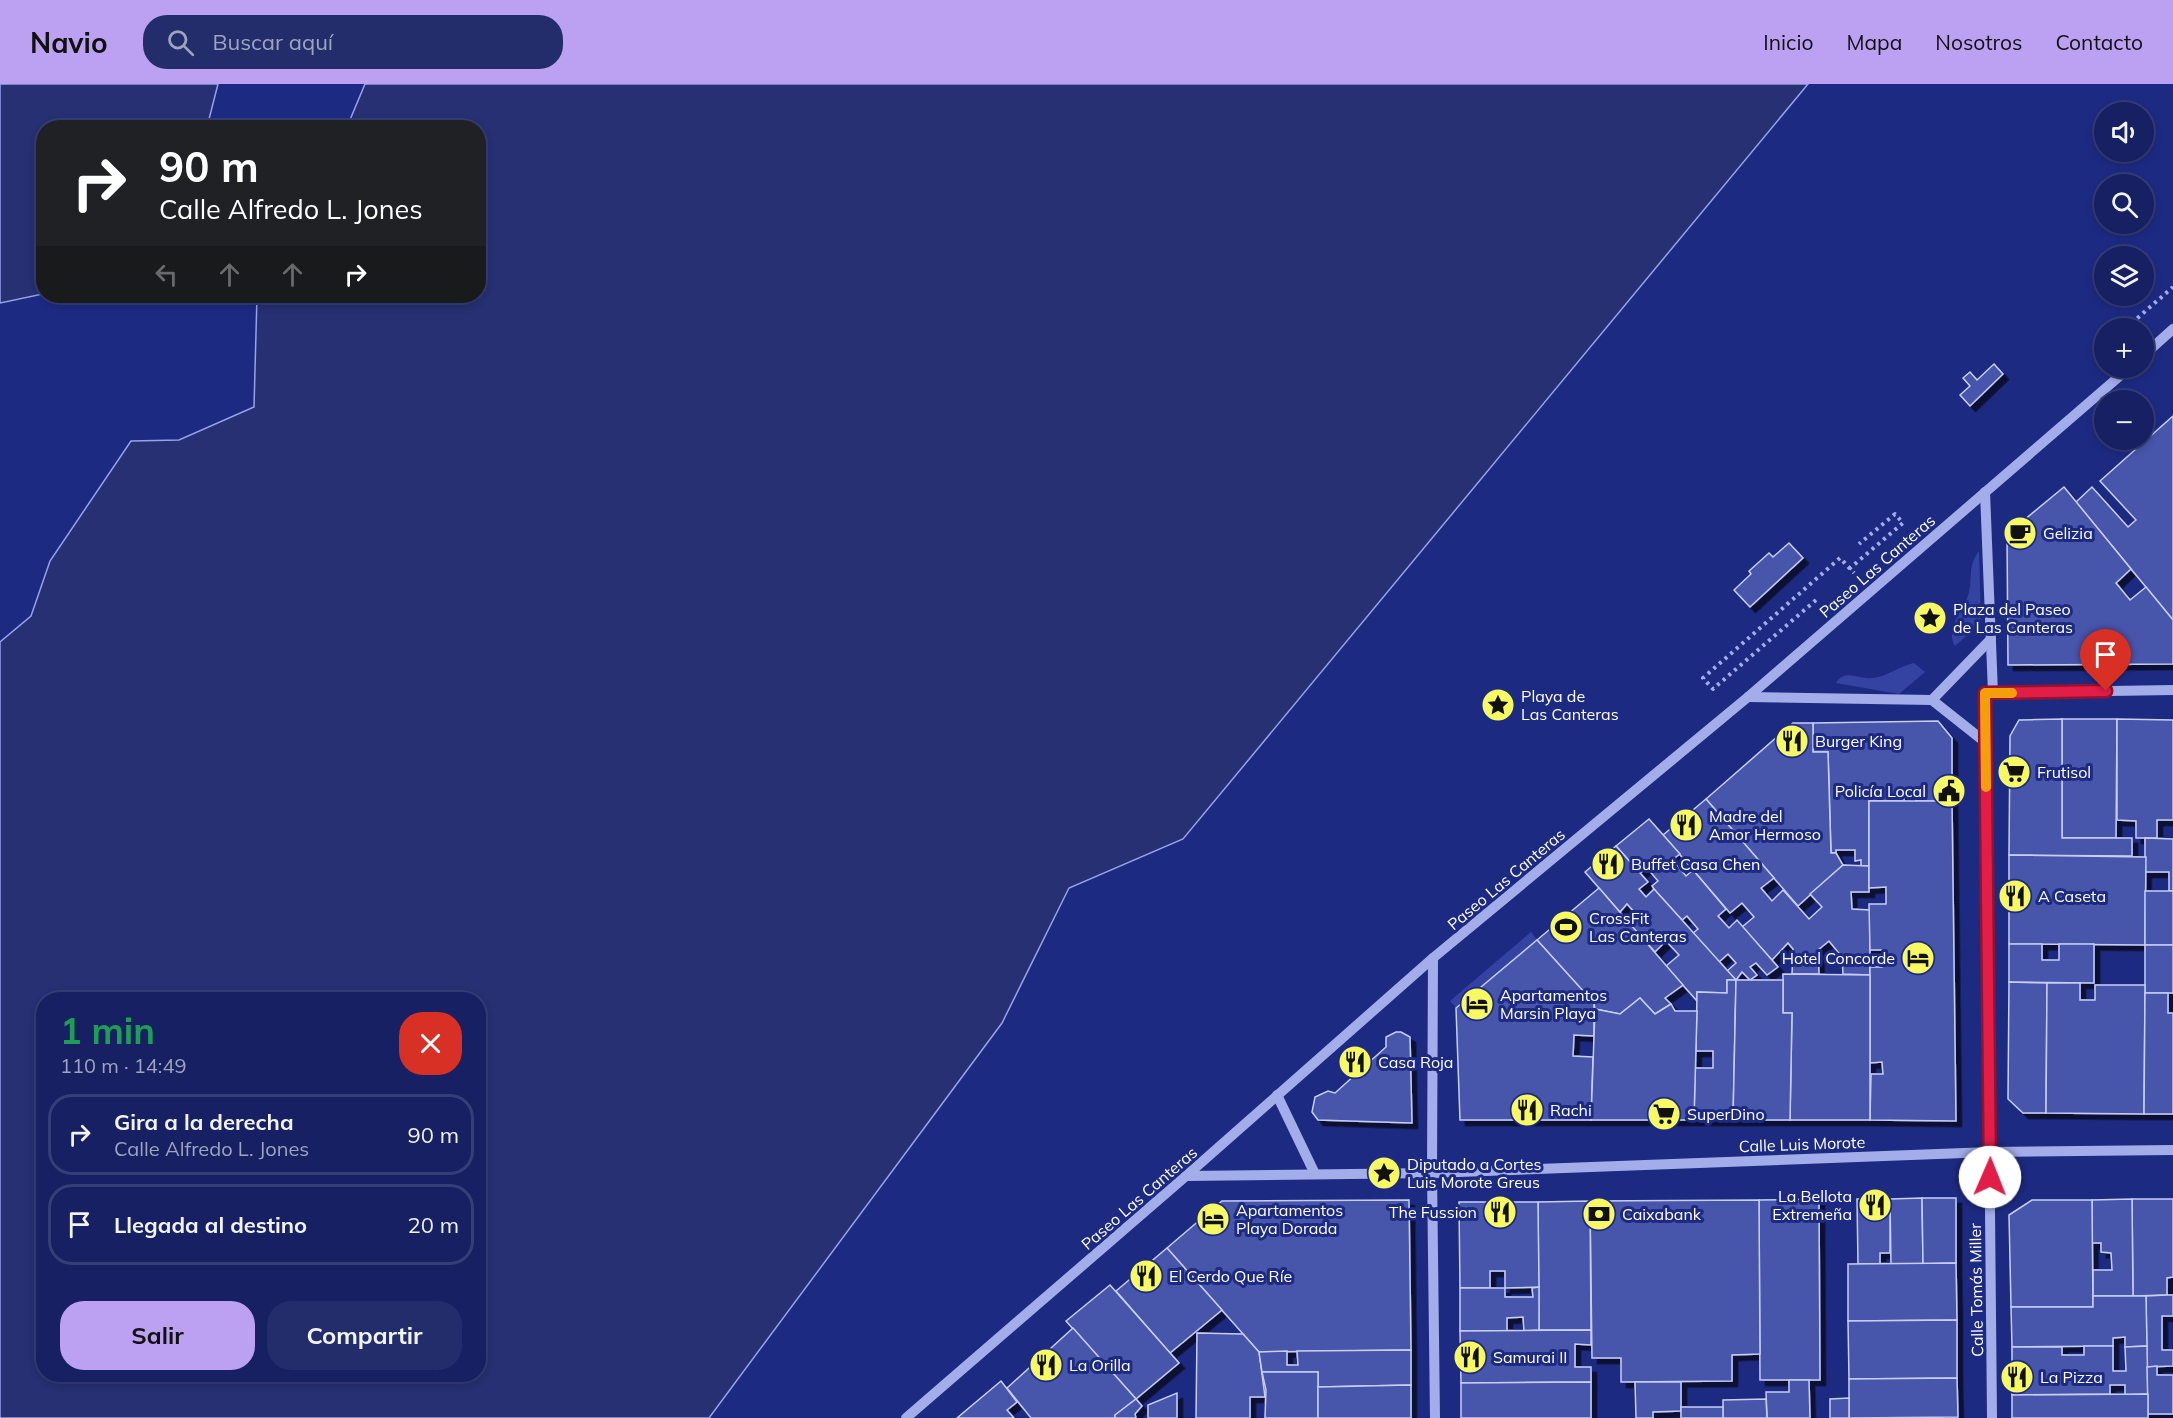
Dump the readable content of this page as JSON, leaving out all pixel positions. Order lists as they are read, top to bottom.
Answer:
{
  "streets": {
    "street": ["Paseo Las Canteras", "Calle Luis Morote", "Calle Tomás Miller"]
  },
  "crossings": [
    ["Paseo Las Canteras", "Calle Luis Morote"],
    ["Paseo Las Canteras", "Calle Tomás Miller"],
    ["Calle Luis Morote", "Calle Tomás Miller"]
  ],
  "places": {
    "cafe": ["Gelizia"],
    "place": ["Plaza del Paseo de Las Canteras", "Playa de Las Canteras", "Diputado a Cortes Luis Morote Greus"],
    "restaurant": [
      "Burger King",
      "Madre del Amor Hermoso",
      "Buffet Casa Chen",
      "A Caseta",
      "Casa Roja",
      "Rachi",
      "La Bellota Extremeña",
      "The Fussion",
      "El Cerdo Que Ríe",
      "Samurai II",
      "La Orilla",
      "La Pizza"
    ],
    "supermarket": ["Frutisol", "SuperDino"],
    "public building": ["Policía Local"],
    "sports": ["CrossFit Las Canteras"],
    "hotel": ["Hotel Concorde", "Apartamentos Marsin Playa", "Apartamentos Playa Dorada"],
    "bank": ["Caixabank"]
  },
  "page": {
    "header": "Navio",
    "search": "Buscar aquí",
    "nav": [
      "Inicio",
      "Mapa",
      "Nosotros",
      "Contacto"
    ],
    "map_buttons": ["+", "−"],
    "turn": ["90 m", "Calle Alfredo L. Jones"],
    "heading": ["1 min", "110 m · 14:49"],
    "list": [
      {
        "name": "Gira a la derecha",
        "note": "Calle Alfredo L. Jones",
        "value": "90 m"
      },
      {
        "name": "Llegada al destino",
        "value": "20 m"
      }
    ],
    "buttons": ["Salir", "Compartir"]
  }
}
